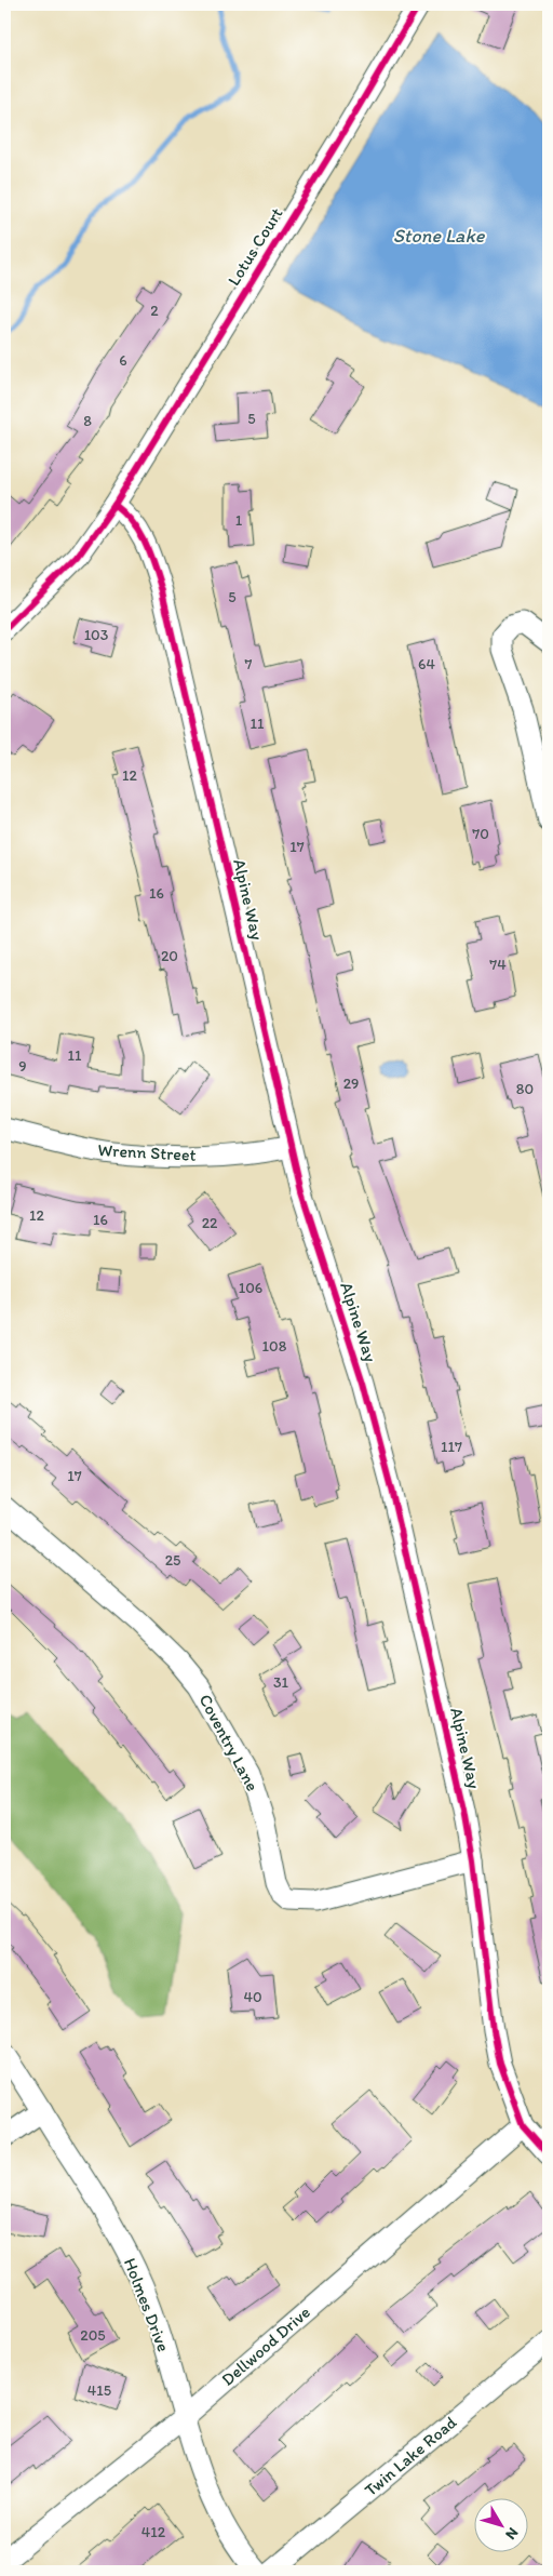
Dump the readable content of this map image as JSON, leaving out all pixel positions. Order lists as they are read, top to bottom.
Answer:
{
  "streets": {
    "street": [
      "Lotus Court",
      "Alpine Way",
      "Wrenn Street",
      "Coventry Lane",
      "Holmes Drive",
      "Dellwood Drive",
      "Twin Lake Road"
    ]
  },
  "crossings": [
    ["Lotus Court", "Alpine Way"],
    ["Alpine Way", "Wrenn Street"],
    ["Alpine Way", "Coventry Lane"],
    ["Alpine Way", "Dellwood Drive"],
    ["Holmes Drive", "Dellwood Drive"]
  ],
  "water": ["Stone Lake"],
  "house_numbers": [
    "2",
    "6",
    "5",
    "8",
    "1",
    "5",
    "103",
    "7",
    "64",
    "11",
    "12",
    "70",
    "17",
    "16",
    "20",
    "74",
    "11",
    "9",
    "29",
    "80",
    "12",
    "16",
    "22",
    "106",
    "108",
    "117",
    "17",
    "25",
    "31",
    "40",
    "205",
    "415",
    "412"
  ],
  "north": "bottom right"
}
